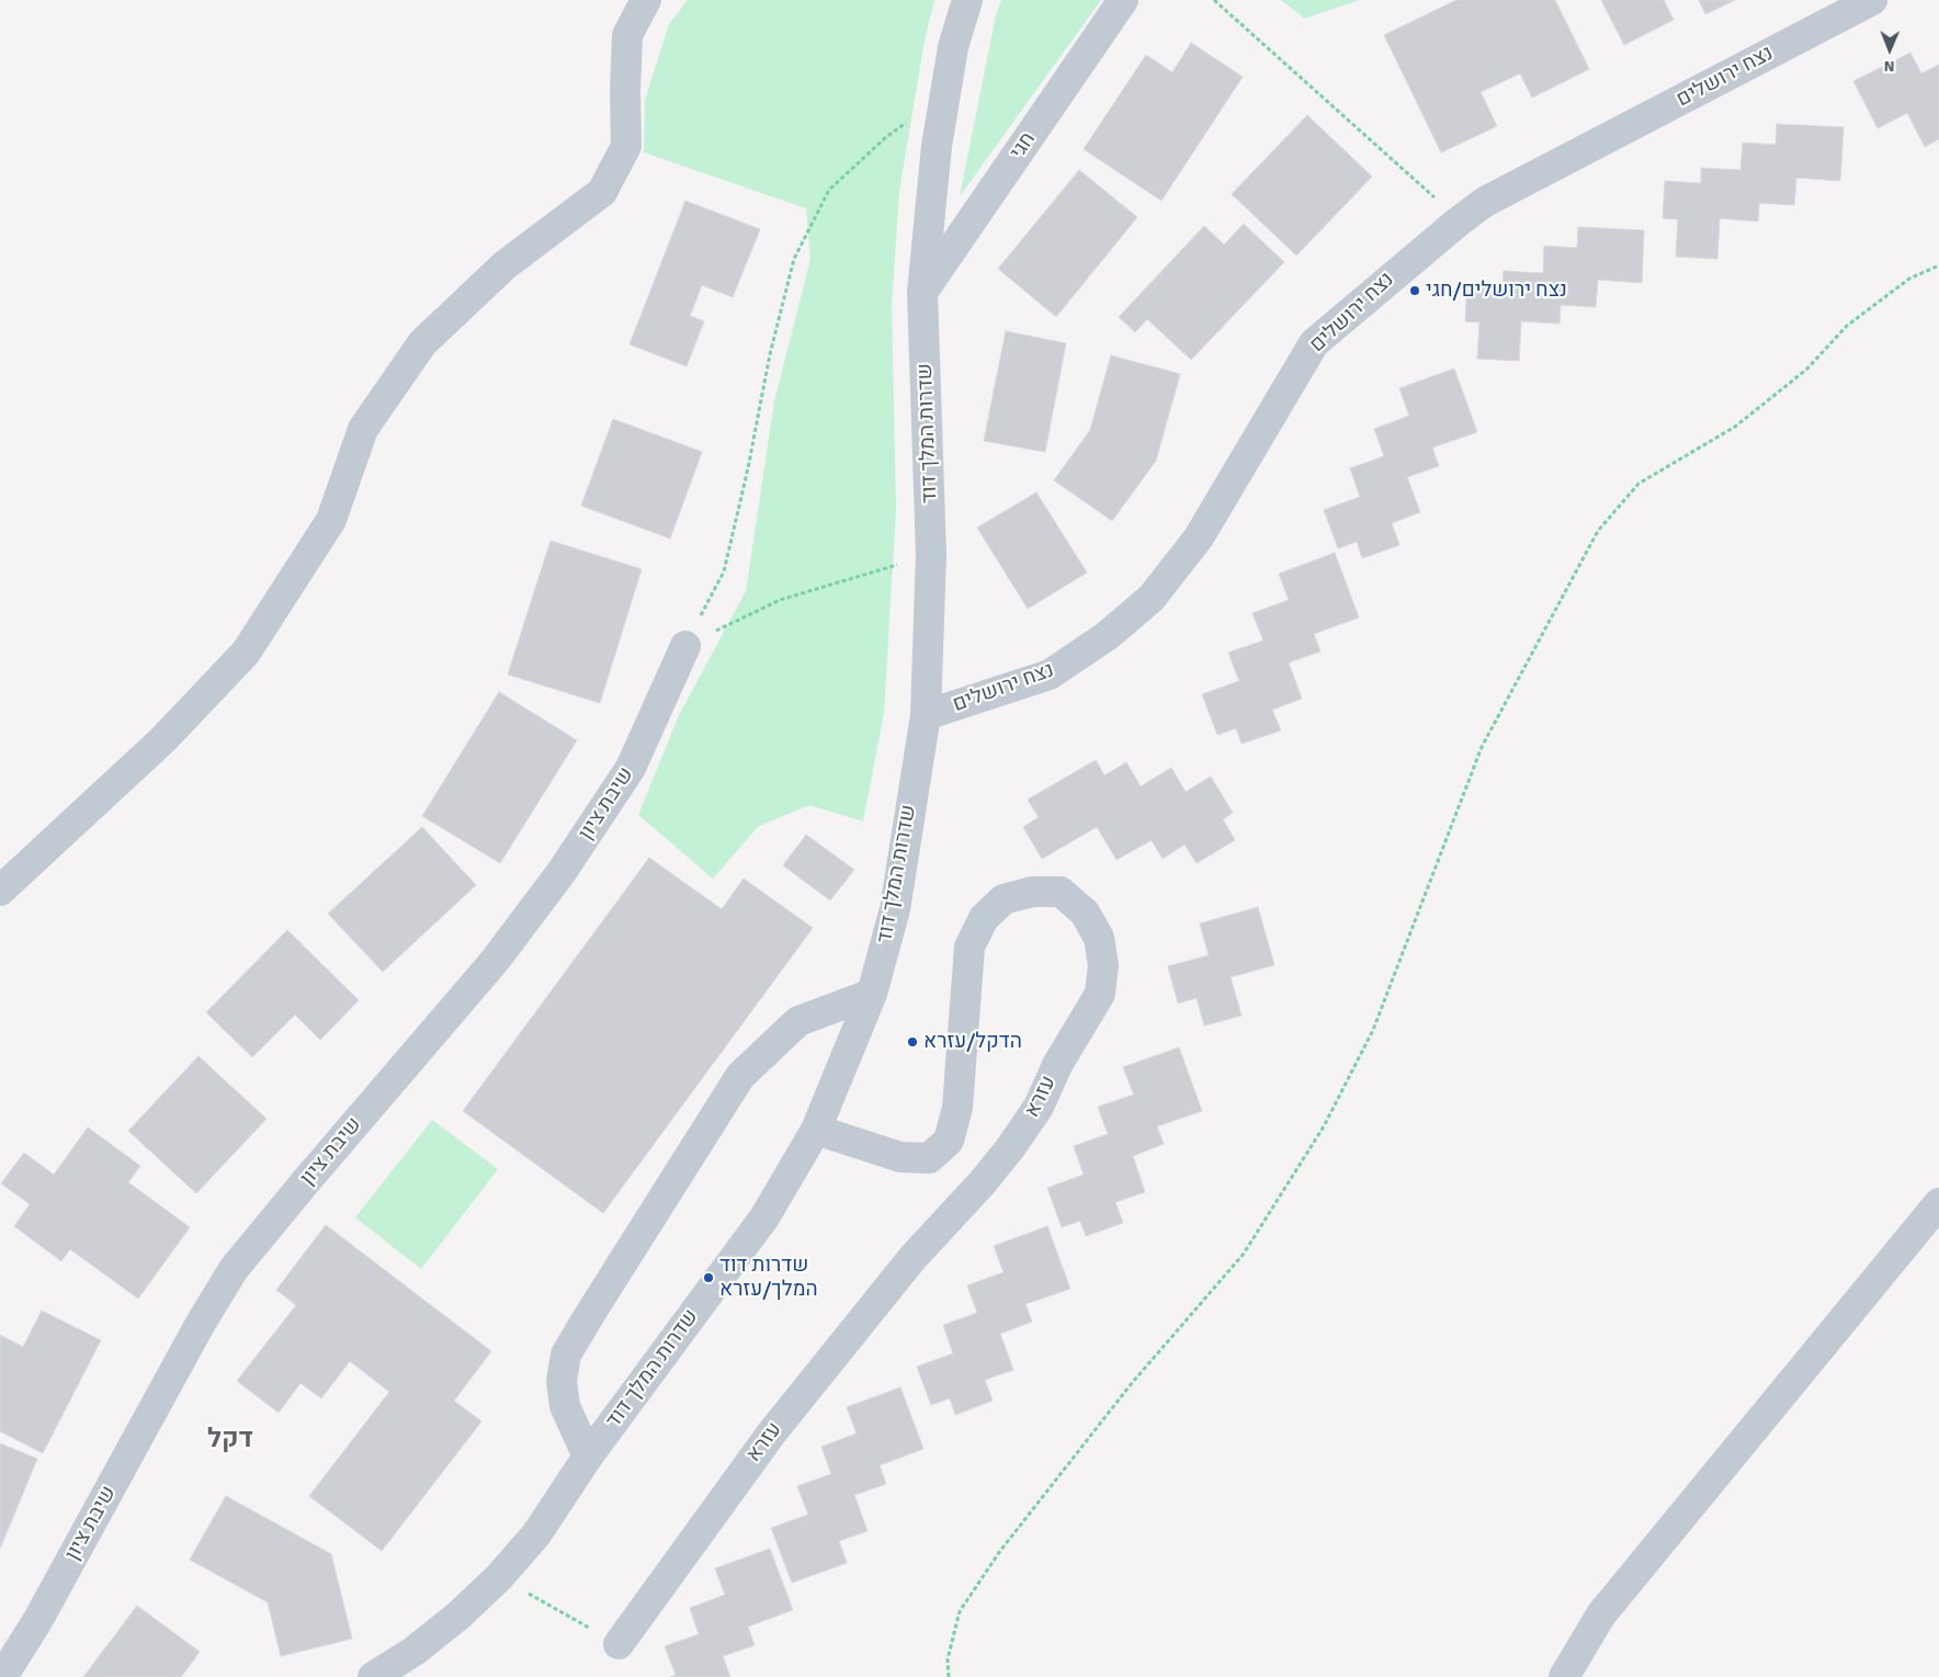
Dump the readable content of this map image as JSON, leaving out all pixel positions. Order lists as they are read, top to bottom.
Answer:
{
  "streets": {
    "street": [
      "נצח ירושלים",
      "חגי",
      "שדרות המלך דוד",
      "שיבת ציון",
      "עזרא"
    ]
  },
  "crossings": [
    ["נצח ירושלים", "שדרות המלך דוד"],
    ["חגי", "שדרות המלך דוד"],
    ["שדרות המלך דוד", "עזרא"]
  ],
  "districts": ["דקל"],
  "places": ["נצח ירושלים/חגי", "הדקל/עזרא", "שדרות דוד המלך/עזרא"],
  "north": "bottom"
}
